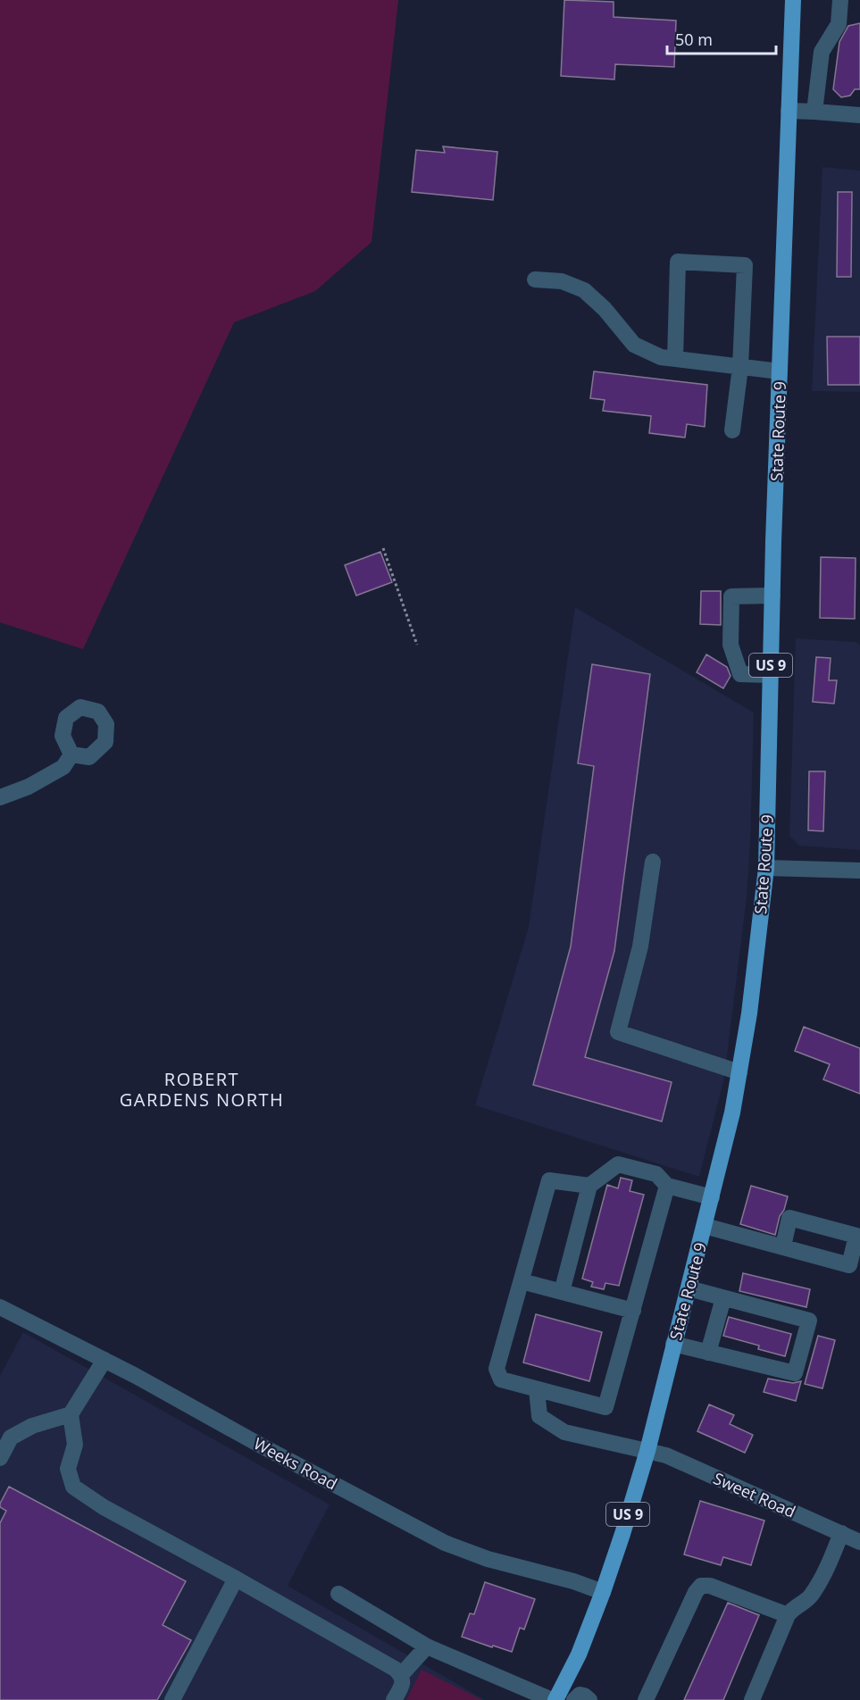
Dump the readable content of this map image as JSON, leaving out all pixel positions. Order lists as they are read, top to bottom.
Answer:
{
  "streets": {
    "main road": ["State Route 9", "US 9"],
    "street": ["Weeks Road", "Sweet Road"]
  },
  "crossings": [
    ["State Route 9", "Weeks Road"],
    ["State Route 9", "Sweet Road"]
  ],
  "districts": ["ROBERT GARDENS NORTH"],
  "scale_bar": "50 m"
}
